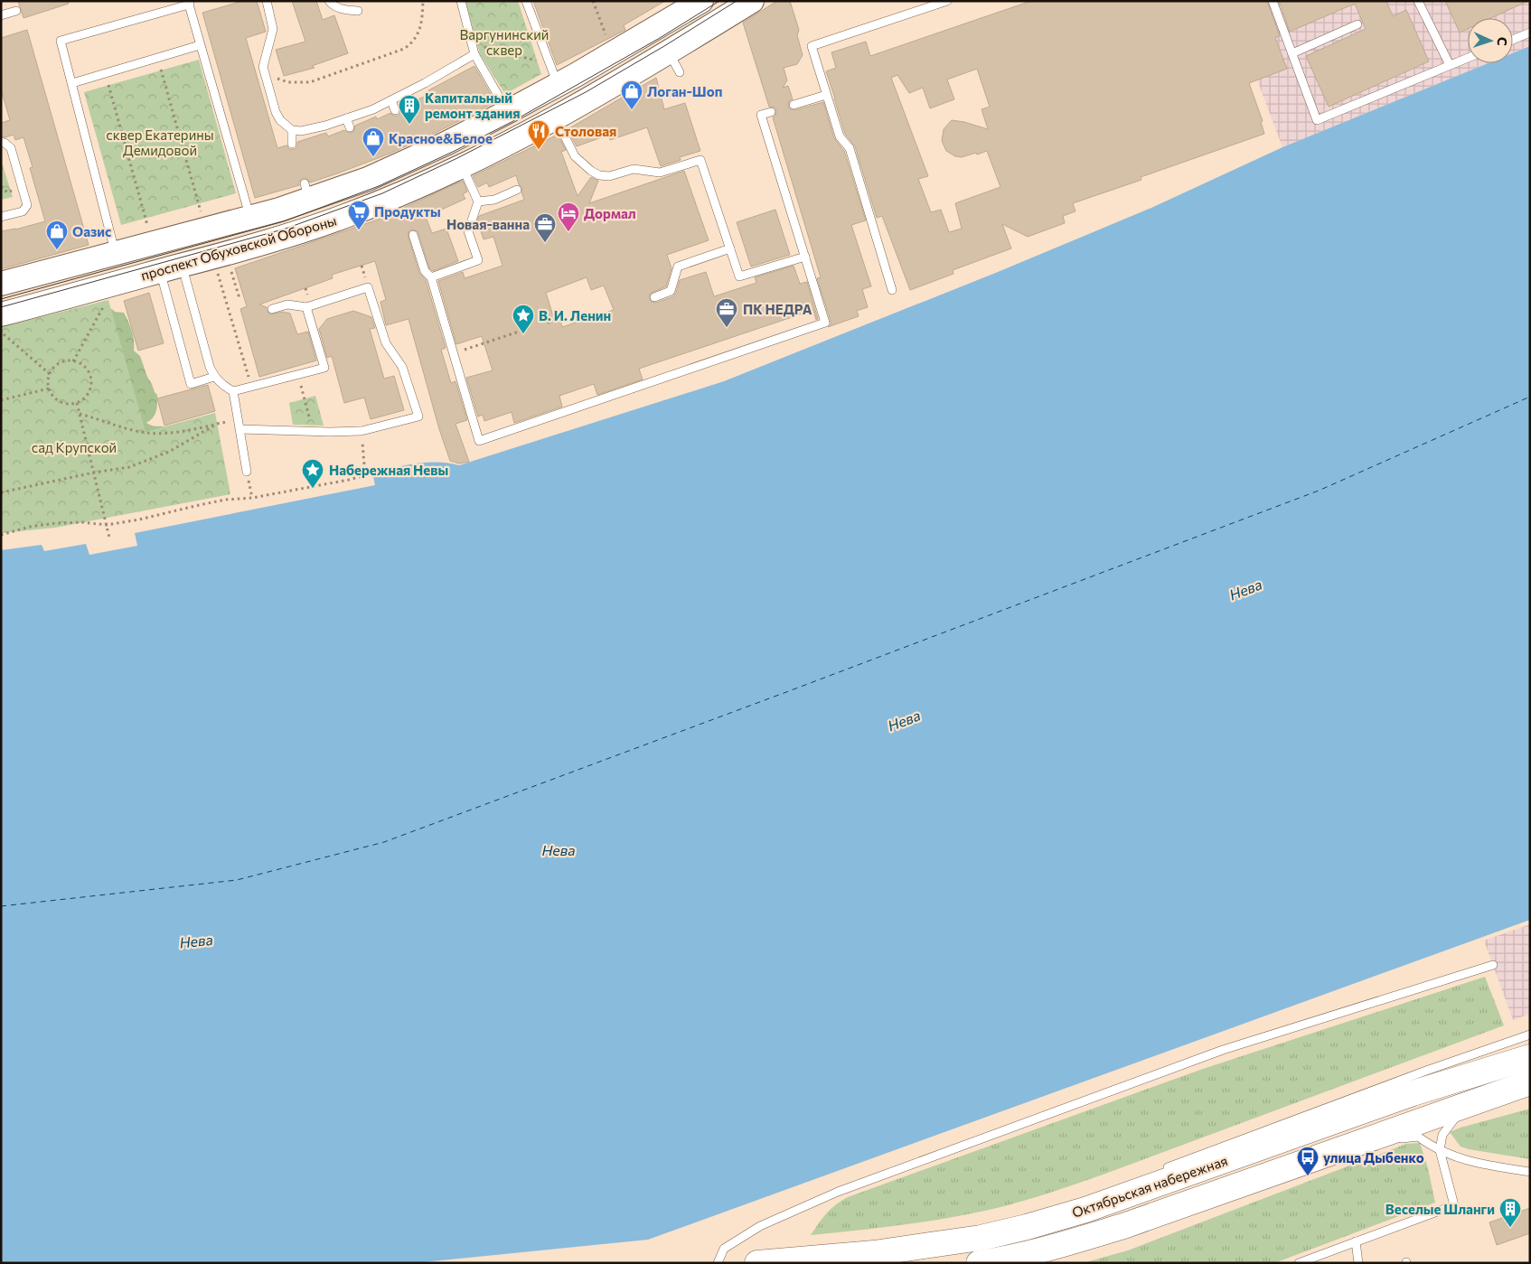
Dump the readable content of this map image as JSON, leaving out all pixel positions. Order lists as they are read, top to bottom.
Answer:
{
  "streets": {
    "main road": ["проспект Обуховской Обороны", "Октябрьская набережная"]
  },
  "water": ["Нева"],
  "parks": ["Варгунинский сквер", "сквер Екатерины Демидовой", "сад Крупской"],
  "places": {
    "shop": ["Логан-Шоп", "Красное&Белое", "Оазис"],
    "building": ["Капитальный ремонт здания", "Веселые Шланги"],
    "restaurant": ["Столовая"],
    "supermarket": ["Продукты"],
    "hotel": ["Дормал"],
    "office": ["Новая-ванна", "ПК НЕДРА"],
    "place": ["В. И. Ленин", "Набережная Невы"],
    "bus stop": ["улица Дыбенко"]
  },
  "north": "right"
}
